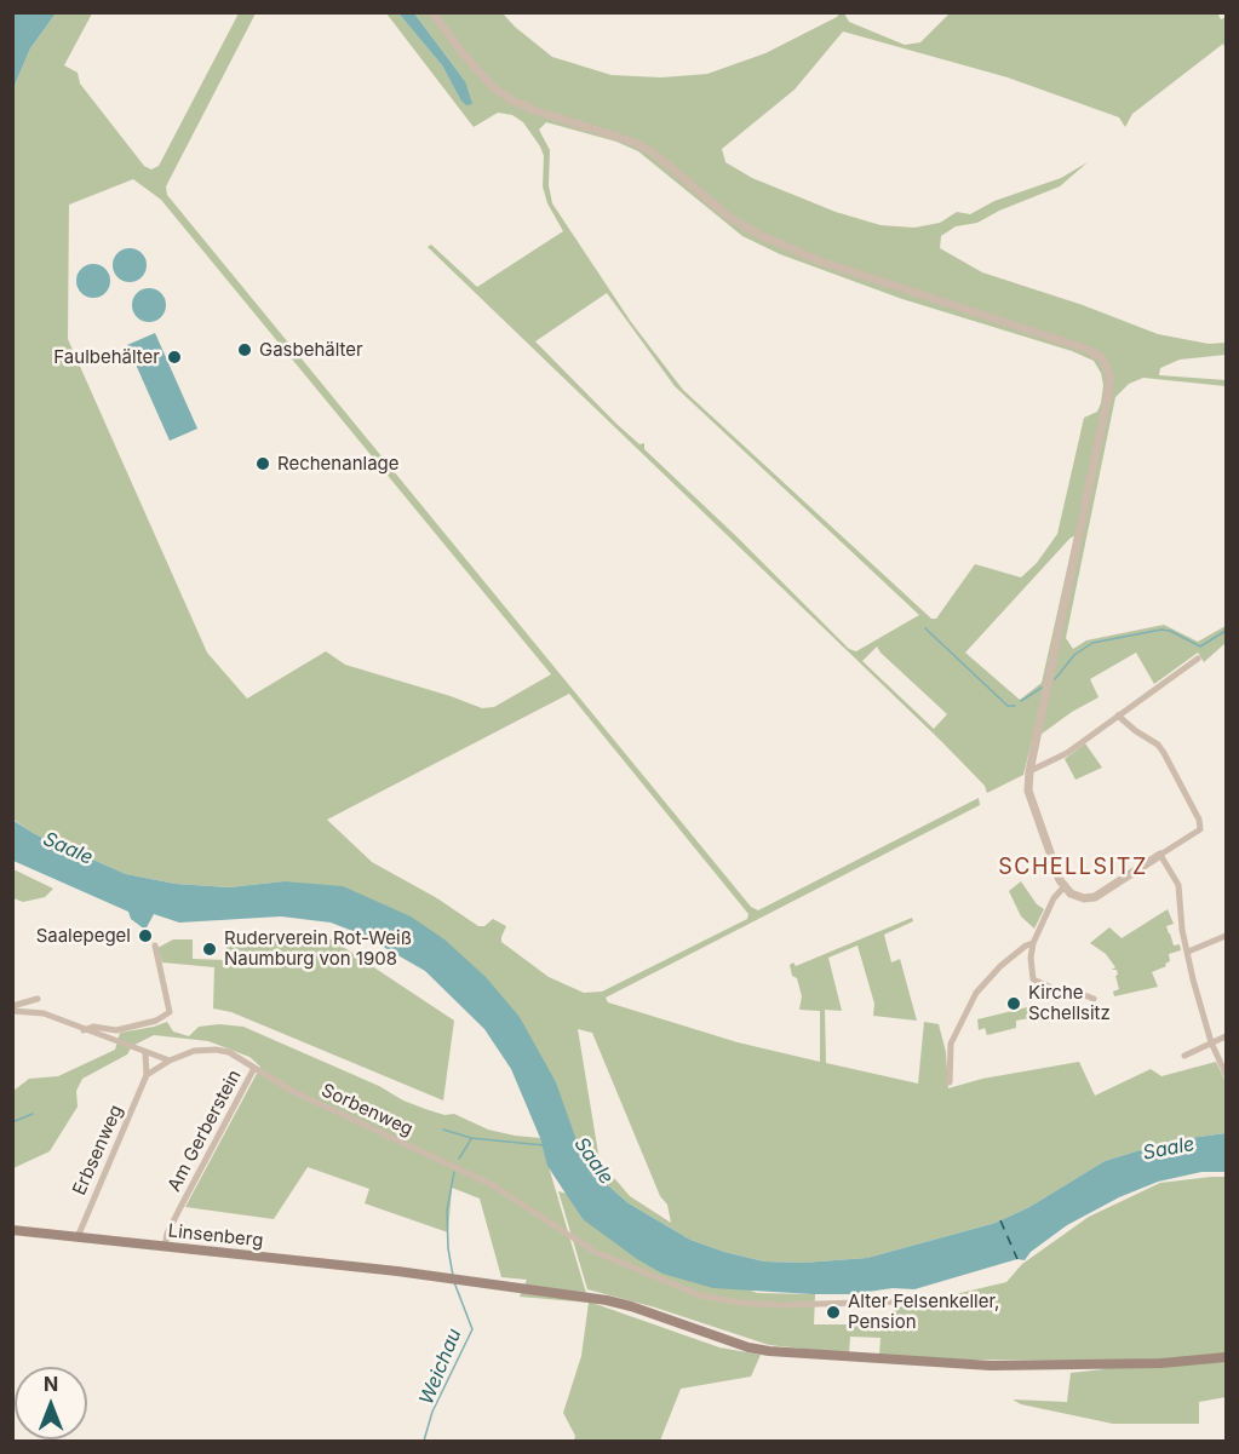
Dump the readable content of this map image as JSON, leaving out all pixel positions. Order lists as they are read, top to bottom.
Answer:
{
  "streets": {
    "main road": ["Linsenberg"],
    "street": ["Sorbenweg", "Am Gerberstein", "Erbsenweg"]
  },
  "crossings": [
    ["Sorbenweg", "Am Gerberstein"],
    ["Sorbenweg", "Erbsenweg"],
    ["Am Gerberstein", "Linsenberg"],
    ["Erbsenweg", "Linsenberg"]
  ],
  "districts": ["SCHELLSITZ"],
  "water": ["Saale", "Weichau"],
  "places": [
    "Gasbehälter",
    "Faulbehälter",
    "Rechenanlage",
    "Saalepegel",
    "Ruderverein Rot-Weiß Naumburg von 1908",
    "Kirche Schellsitz",
    "Alter Felsenkeller, Pension"
  ],
  "north": "top"
}
